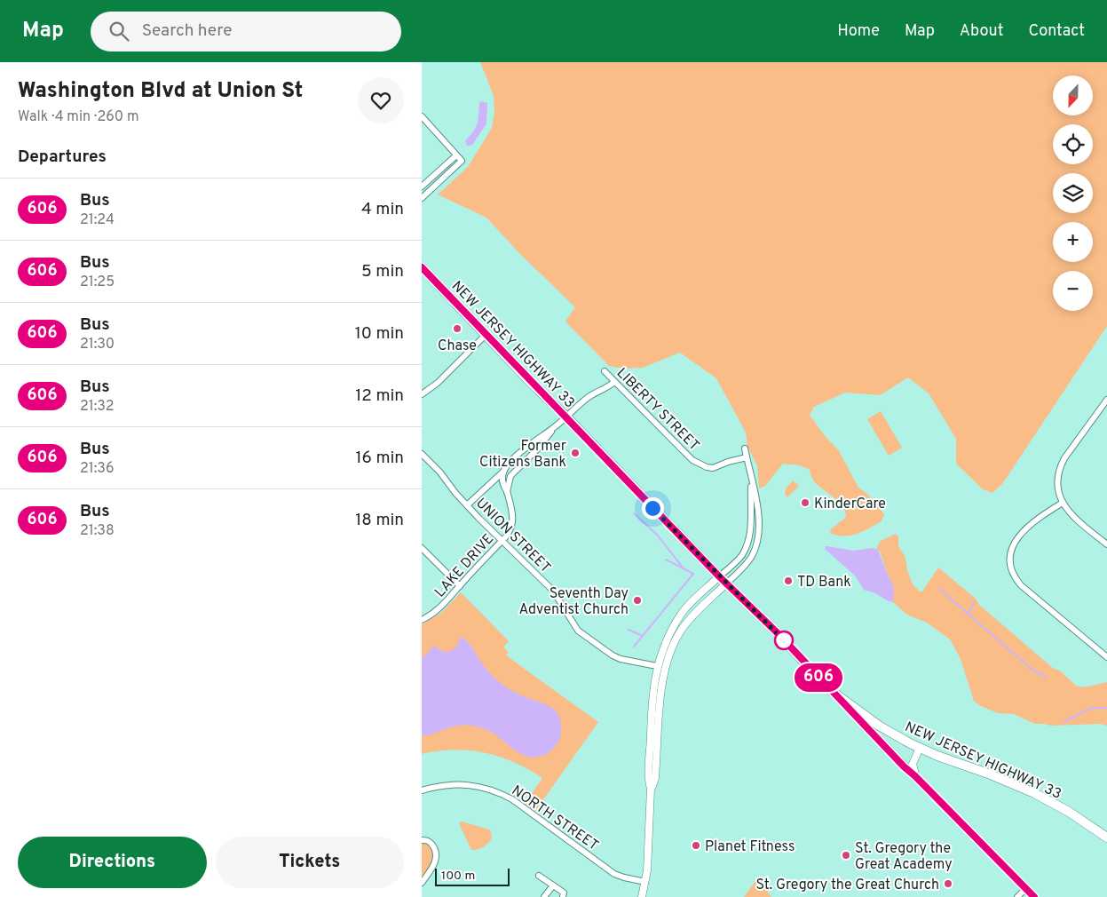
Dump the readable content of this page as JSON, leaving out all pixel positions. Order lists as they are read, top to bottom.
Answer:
{
  "streets": {
    "main road": ["NEW JERSEY HIGHWAY 33"],
    "street": [
      "LIBERTY STREET",
      "UNION STREET",
      "LAKE DRIVE",
      "NORTH STREET"
    ]
  },
  "crossings": [
    ["UNION STREET", "LAKE DRIVE"]
  ],
  "places": [
    "Chase",
    "Former Citizens Bank",
    "KinderCare",
    "TD Bank",
    "Seventh Day Adventist Church",
    "Planet Fitness",
    "St. Gregory the Great Academy",
    "St. Gregory the Great Church"
  ],
  "lines": ["bus line 606"],
  "scale_bar": "100 m",
  "north": "bottom",
  "page": {
    "header": "Map",
    "search": "Search here",
    "nav": [
      "Home",
      "Map",
      "About",
      "Contact"
    ],
    "heading": [
      ["Washington Blvd at Union St", "Walk · 4 min · 260 m"],
      "Departures"
    ],
    "on_map": "606",
    "map_buttons": ["+", "−"],
    "list": [
      {
        "mark": "606",
        "name": "Bus",
        "note": "21:24",
        "value": "4 min"
      },
      {
        "mark": "606",
        "name": "Bus",
        "note": "21:25",
        "value": "5 min"
      },
      {
        "mark": "606",
        "name": "Bus",
        "note": "21:30",
        "value": "10 min"
      },
      {
        "mark": "606",
        "name": "Bus",
        "note": "21:32",
        "value": "12 min"
      },
      {
        "mark": "606",
        "name": "Bus",
        "note": "21:36",
        "value": "16 min"
      },
      {
        "mark": "606",
        "name": "Bus",
        "note": "21:38",
        "value": "18 min"
      }
    ],
    "buttons": ["Directions", "Tickets"],
    "scale": "100 m"
  }
}
